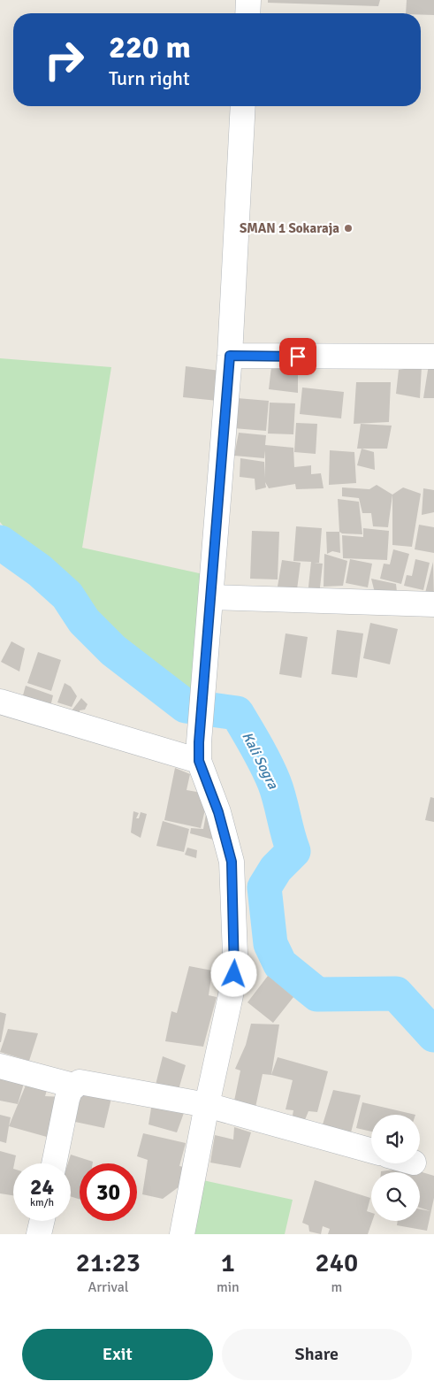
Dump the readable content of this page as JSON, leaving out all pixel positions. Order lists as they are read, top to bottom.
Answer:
{
  "water": ["Kali Sogra"],
  "places": ["SMAN 1 Sokaraja"],
  "page": {
    "turn": ["220 m", "Turn right"],
    "speed": "24 km/h",
    "limit": "30",
    "eta": [
      "21:23",
      "Arrival",
      "1",
      "min",
      "240",
      "m"
    ],
    "buttons": ["Exit", "Share"]
  }
}
